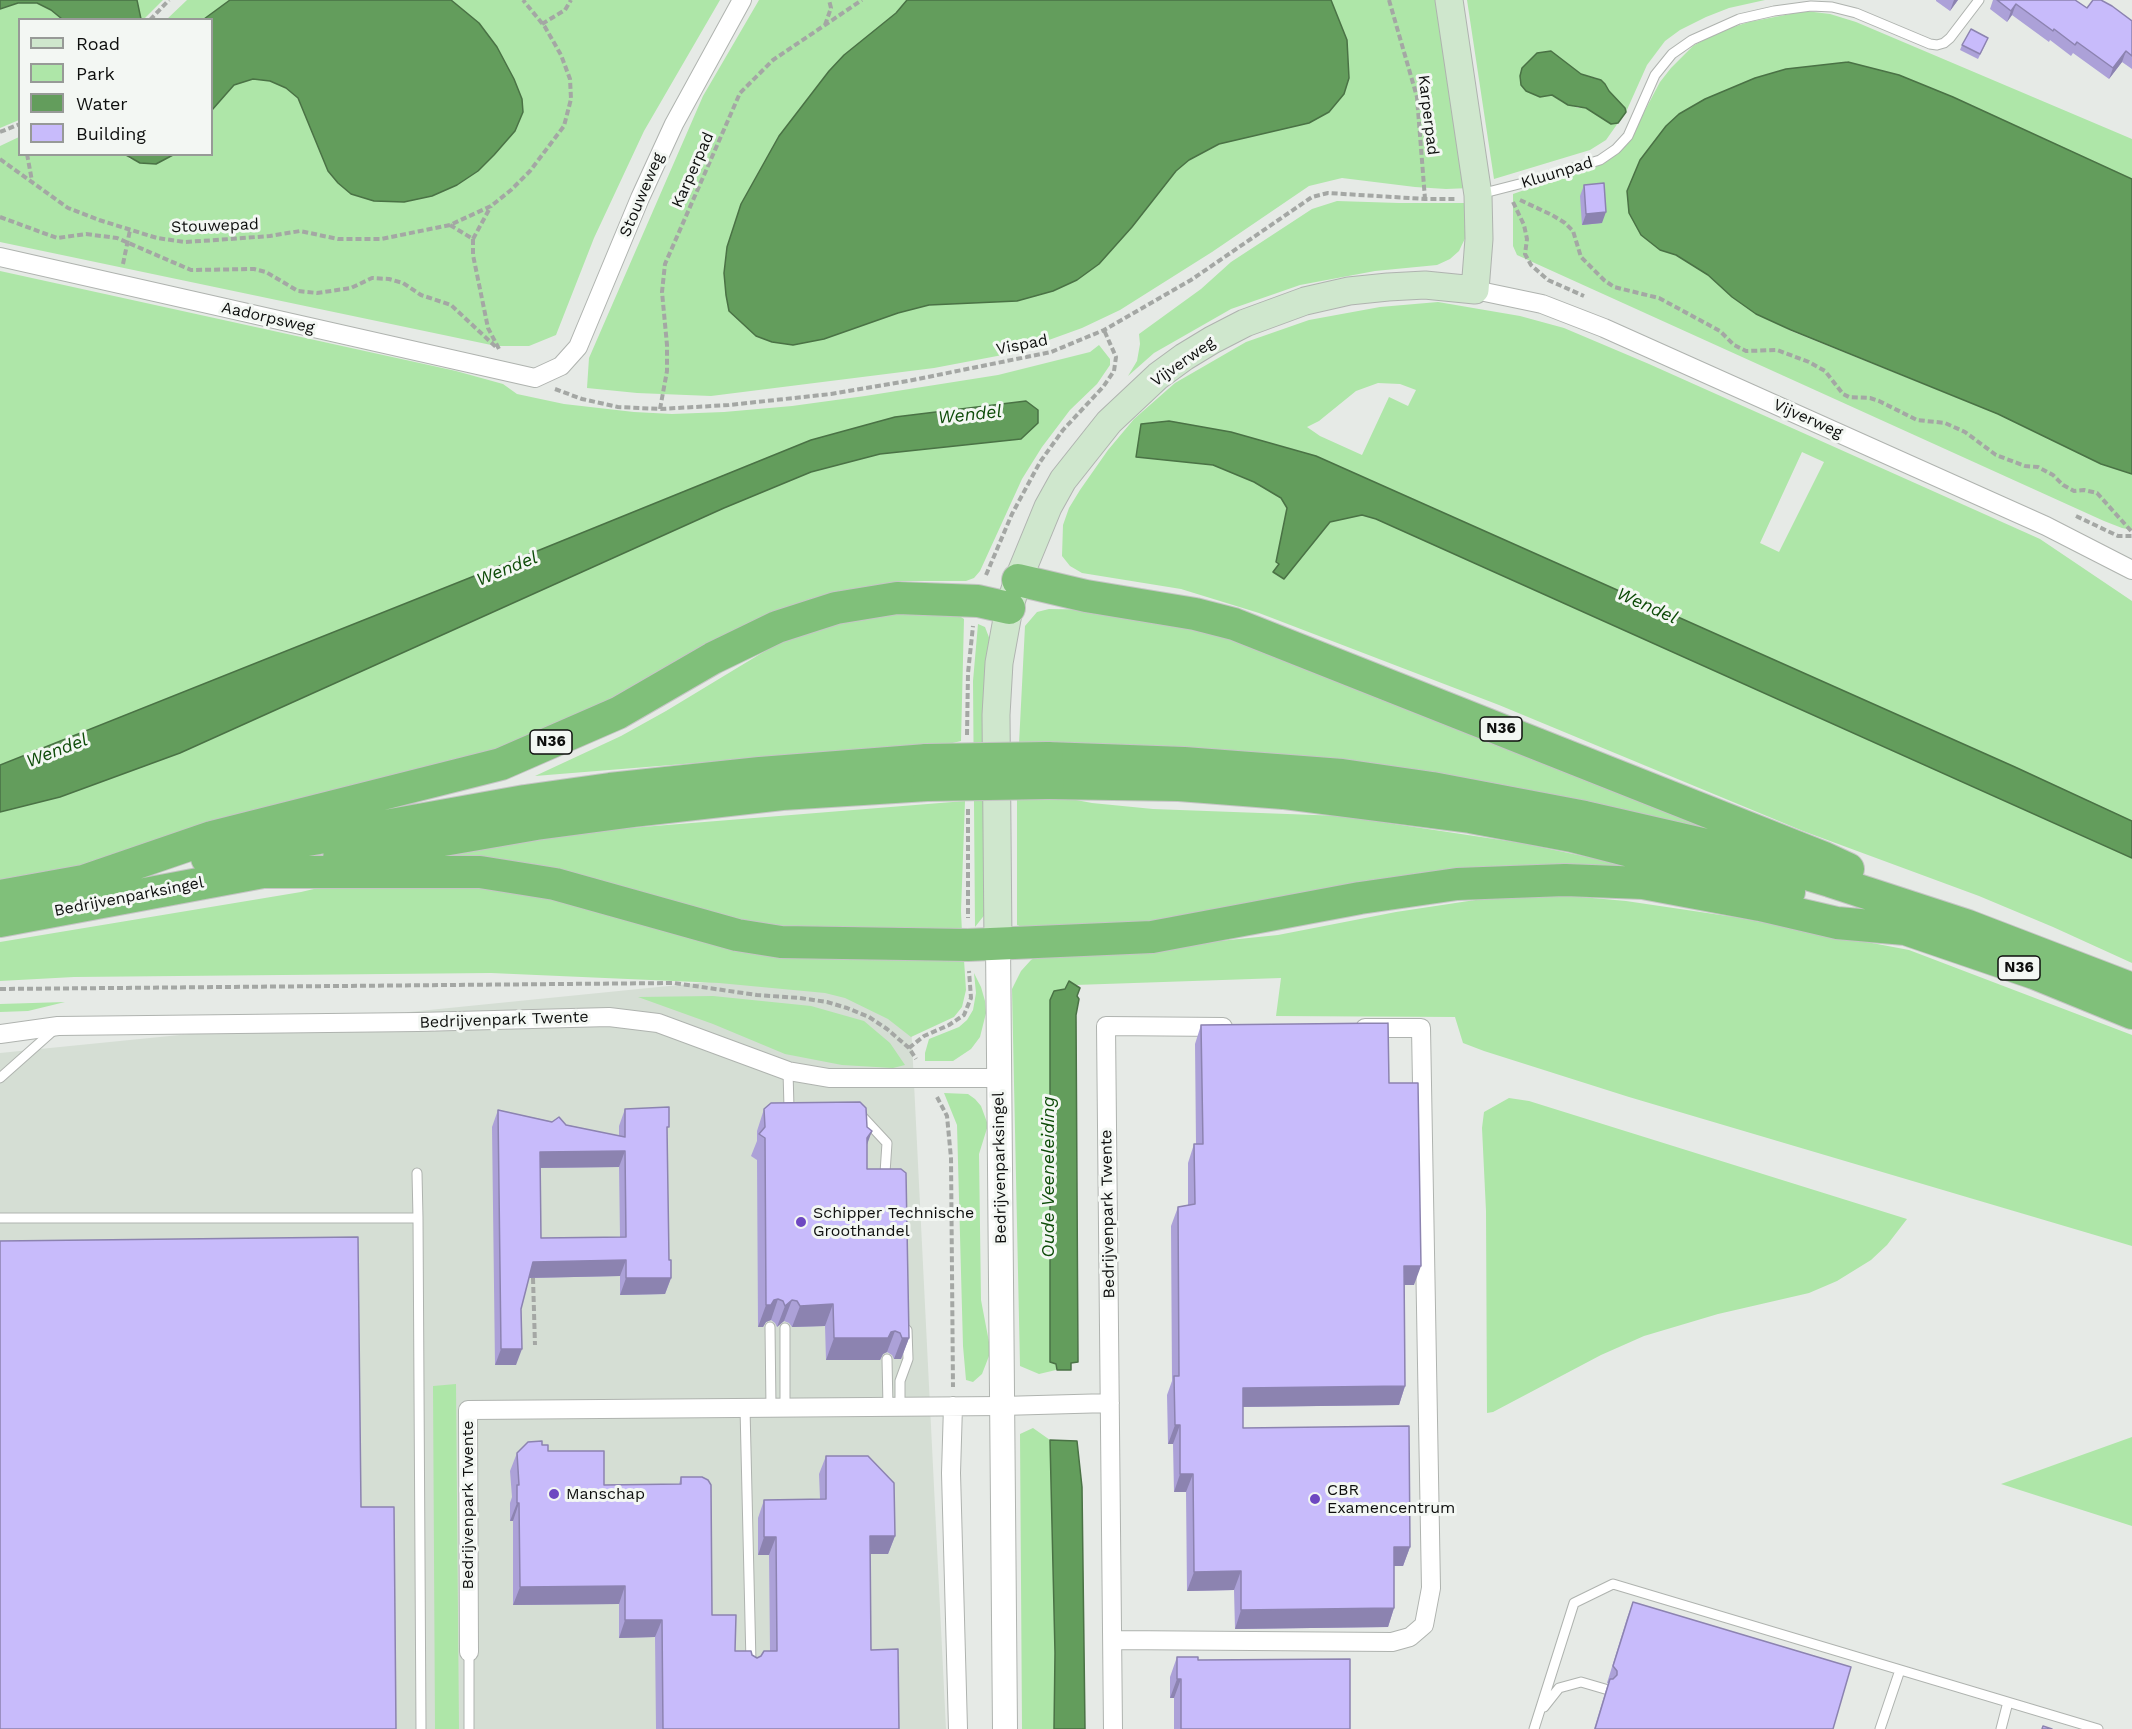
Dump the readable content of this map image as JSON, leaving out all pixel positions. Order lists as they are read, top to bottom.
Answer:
{
  "streets": {
    "highway": ["N36", "Bedrijvenparksingel"],
    "main road": ["Vijverweg"],
    "street": ["Stouweweg", "Aadorpsweg", "Bedrijvenpark Twente"],
    "lane": ["Kluunpad"],
    "path": ["Karperpad", "Stouwepad", "Vispad"]
  },
  "crossings": [
    ["Karperpad", "Vispad"],
    ["Kluunpad", "Vispad"],
    ["Stouweweg", "Aadorpsweg"],
    ["Stouweweg", "Vispad"],
    ["Aadorpsweg", "Vispad"],
    ["Vijverweg", "N36"],
    ["Vijverweg", "Bedrijvenparksingel"],
    ["N36", "Bedrijvenparksingel"],
    ["Bedrijvenparksingel", "Bedrijvenpark Twente"]
  ],
  "water": ["Wendel", "Oude Veeneleiding"],
  "places": ["Schipper Technische Groothandel", "Manschap", "CBR Examencentrum"],
  "legend": [
    "Road",
    "Park",
    "Water",
    "Building"
  ]
}
